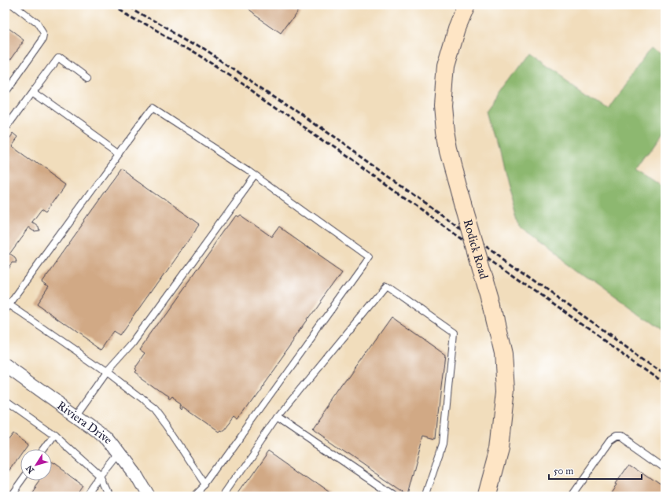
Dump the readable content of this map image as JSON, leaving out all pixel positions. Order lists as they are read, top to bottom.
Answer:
{
  "streets": {
    "street": ["Rodick Road", "Riviera Drive"]
  },
  "scale_bar": "50 m",
  "north": "bottom left"
}
